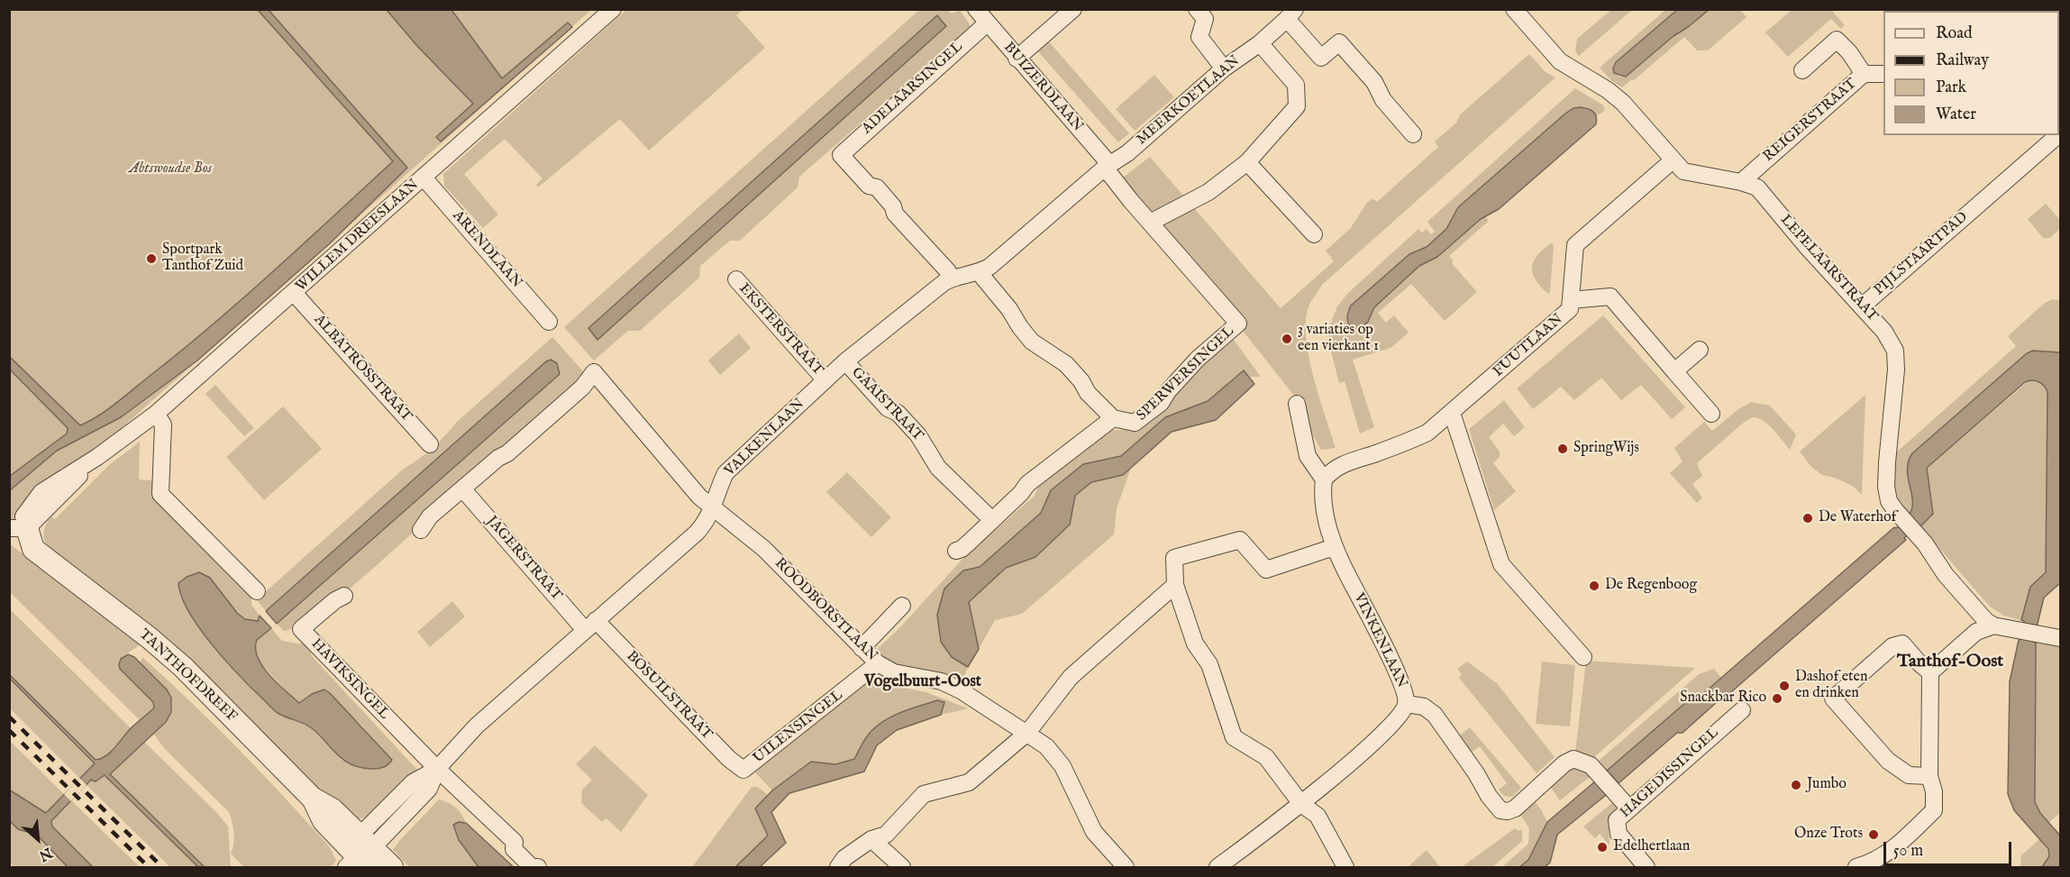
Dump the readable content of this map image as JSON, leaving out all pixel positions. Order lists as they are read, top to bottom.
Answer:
{
  "streets": {
    "street": [
      "BUIZERDLAAN",
      "ADELAARSINGEL",
      "MEERKOETLAAN",
      "REIGERSTRAAT",
      "WILLEM DREESLAAN",
      "ARENDLAAN",
      "PIJLSTAARTPAD",
      "LEPELAARSTRAAT",
      "EKSTERSTRAAT",
      "FUUTLAAN",
      "ALBATROSSTRAAT",
      "SPERWERSINGEL",
      "GAAISTRAAT",
      "VALKENLAAN",
      "JAGERSTRAAT",
      "ROODBORSTLAAN",
      "VINKENLAAN",
      "TANTHOFDREEF",
      "HAVIKSINGEL",
      "BOSUILSTRAAT",
      "UILENSINGEL",
      "HAGEDISSINGEL"
    ]
  },
  "crossings": [
    ["BUIZERDLAAN", "ADELAARSINGEL"],
    ["BUIZERDLAAN", "MEERKOETLAAN"],
    ["BUIZERDLAAN", "SPERWERSINGEL"],
    ["BUIZERDLAAN", "VALKENLAAN"],
    ["ADELAARSINGEL", "VALKENLAAN"],
    ["MEERKOETLAAN", "VALKENLAAN"],
    ["REIGERSTRAAT", "LEPELAARSTRAAT"],
    ["WILLEM DREESLAAN", "ARENDLAAN"],
    ["WILLEM DREESLAAN", "ALBATROSSTRAAT"],
    ["WILLEM DREESLAAN", "TANTHOFDREEF"],
    ["PIJLSTAARTPAD", "LEPELAARSTRAAT"],
    ["LEPELAARSTRAAT", "FUUTLAAN"],
    ["EKSTERSTRAAT", "VALKENLAAN"],
    ["FUUTLAAN", "VINKENLAAN"],
    ["SPERWERSINGEL", "GAAISTRAAT"],
    ["GAAISTRAAT", "VALKENLAAN"],
    ["VALKENLAAN", "JAGERSTRAAT"],
    ["VALKENLAAN", "ROODBORSTLAAN"],
    ["VALKENLAAN", "TANTHOFDREEF"],
    ["VALKENLAAN", "HAVIKSINGEL"],
    ["VALKENLAAN", "BOSUILSTRAAT"],
    ["JAGERSTRAAT", "BOSUILSTRAAT"],
    ["ROODBORSTLAAN", "UILENSINGEL"],
    ["BOSUILSTRAAT", "UILENSINGEL"]
  ],
  "districts": ["Tanthof-Oost", "Vogelbuurt-Oost"],
  "parks": ["Abtswoudse Bos"],
  "places": [
    "Sportpark Tanthof Zuid",
    "3 variaties op een vierkant 1",
    "SpringWijs",
    "De Waterhof",
    "De Regenboog",
    "Dashof eten en drinken",
    "Snackbar Rico",
    "Jumbo",
    "Onze Trots",
    "Edelhertlaan"
  ],
  "legend": [
    "Road",
    "Railway",
    "Park",
    "Water"
  ],
  "scale_bar": "50 m",
  "north": "bottom right"
}
